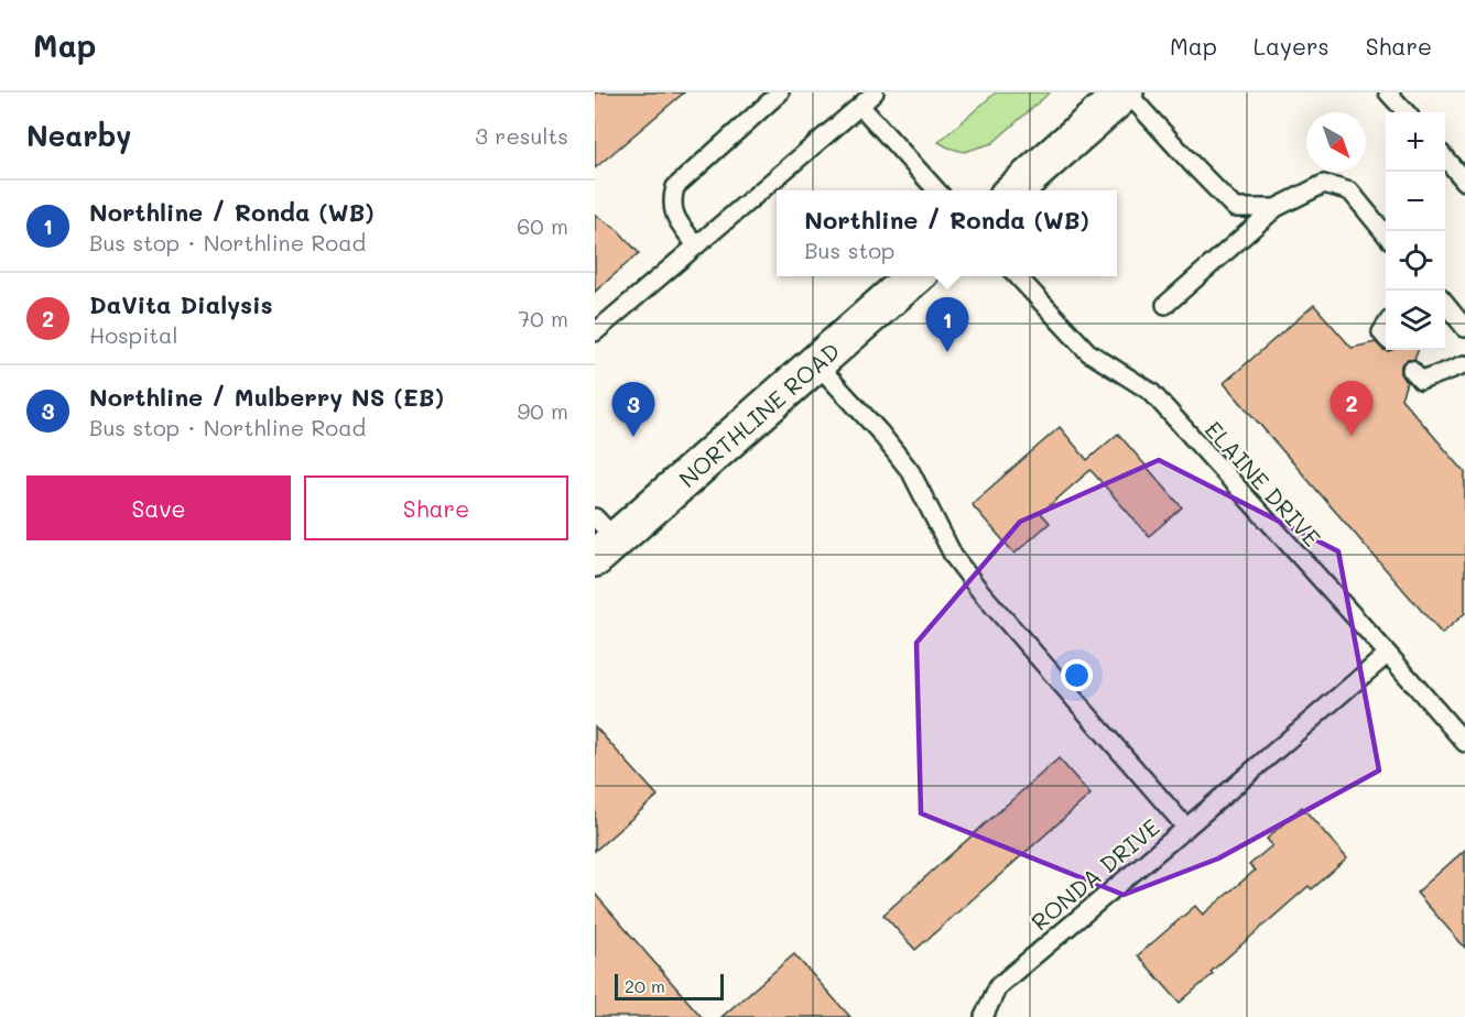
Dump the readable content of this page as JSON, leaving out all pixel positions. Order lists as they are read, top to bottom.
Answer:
{
  "streets": {
    "main road": ["NORTHLINE ROAD"],
    "lane": ["ELAINE DRIVE", "RONDA DRIVE"]
  },
  "crossings": [
    ["NORTHLINE ROAD", "RONDA DRIVE"]
  ],
  "scale_bar": "20 m",
  "north": "bottom right",
  "page": {
    "header": "Map",
    "nav": ["Map", "Layers", "Share"],
    "heading": ["Nearby", "3 results"],
    "map_buttons": ["+", "−"],
    "list": [
      {
        "mark": "1",
        "name": "Northline / Ronda (WB)",
        "note": "Bus stop · Northline Road",
        "value": "60 m"
      },
      {
        "mark": "2",
        "name": "DaVita Dialysis",
        "note": "Hospital",
        "value": "70 m"
      },
      {
        "mark": "3",
        "name": "Northline / Mulberry NS (EB)",
        "note": "Bus stop · Northline Road",
        "value": "90 m"
      }
    ],
    "popup": ["Northline / Ronda (WB)", "Bus stop"],
    "pins": ["1", "2", "3"],
    "buttons": ["Save", "Share"],
    "scale": "20 m"
  }
}
